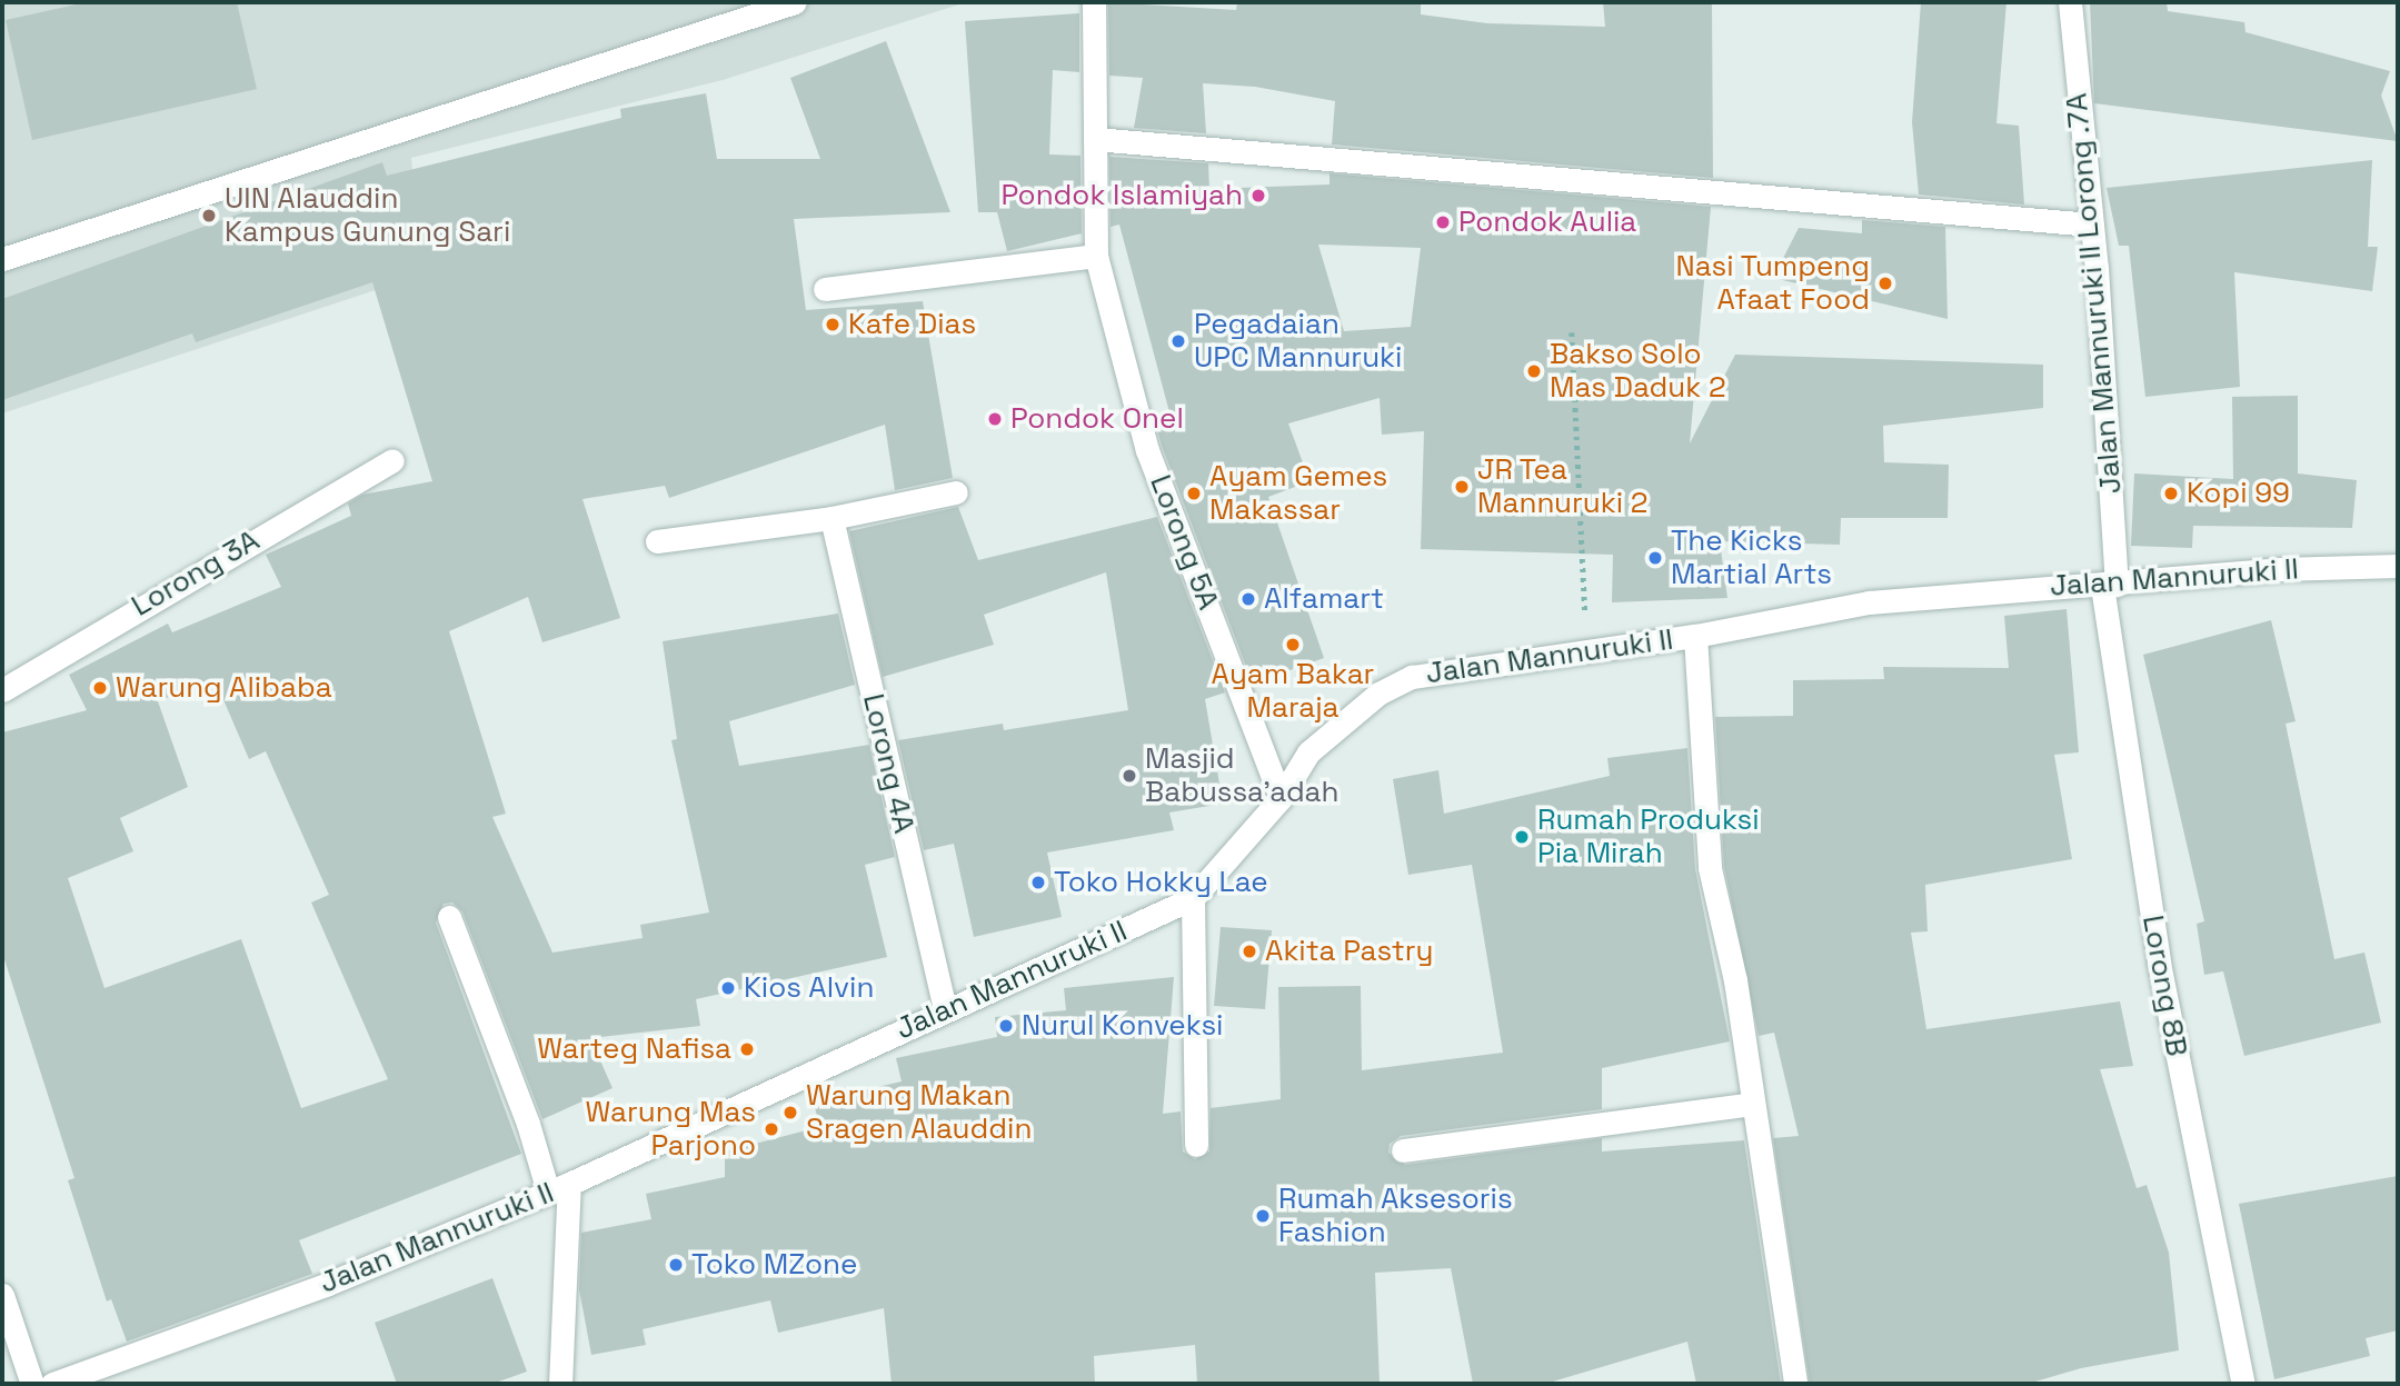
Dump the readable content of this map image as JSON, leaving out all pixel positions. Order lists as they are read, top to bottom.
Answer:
{
  "streets": {
    "street": [
      "Jalan Mannuruki II Lorong .7A",
      "Lorong 5A",
      "Lorong 3A",
      "Jalan Mannuruki II",
      "Lorong 4A",
      "Lorong 8B"
    ]
  },
  "crossings": [
    ["Jalan Mannuruki II Lorong .7A", "Jalan Mannuruki II"],
    ["Jalan Mannuruki II Lorong .7A", "Lorong 8B"],
    ["Lorong 5A", "Jalan Mannuruki II"],
    ["Jalan Mannuruki II", "Lorong 4A"],
    ["Jalan Mannuruki II", "Lorong 8B"]
  ],
  "places": [
    "Pondok Islamiyah",
    "UIN Alauddin Kampus Gunung Sari",
    "Pondok Aulia",
    "Nasi Tumpeng Afaat Food",
    "Kafe Dias",
    "Pegadaian UPC Mannuruki",
    "Bakso Solo Mas Daduk 2",
    "Pondok Onel",
    "JR Tea Mannuruki 2",
    "Ayam Gemes Makassar",
    "Kopi 99",
    "The Kicks Martial Arts",
    "Alfamart",
    "Ayam Bakar Maraja",
    "Warung Alibaba",
    "Masjid Babussa'adah",
    "Rumah Produksi Pia Mirah",
    "Toko Hokky Lae",
    "Akita Pastry",
    "Kios Alvin",
    "Nurul Konveksi",
    "Warteg Nafisa",
    "Warung Makan Sragen Alauddin",
    "Warung Mas Parjono",
    "Rumah Aksesoris Fashion",
    "Toko MZone"
  ]
}
